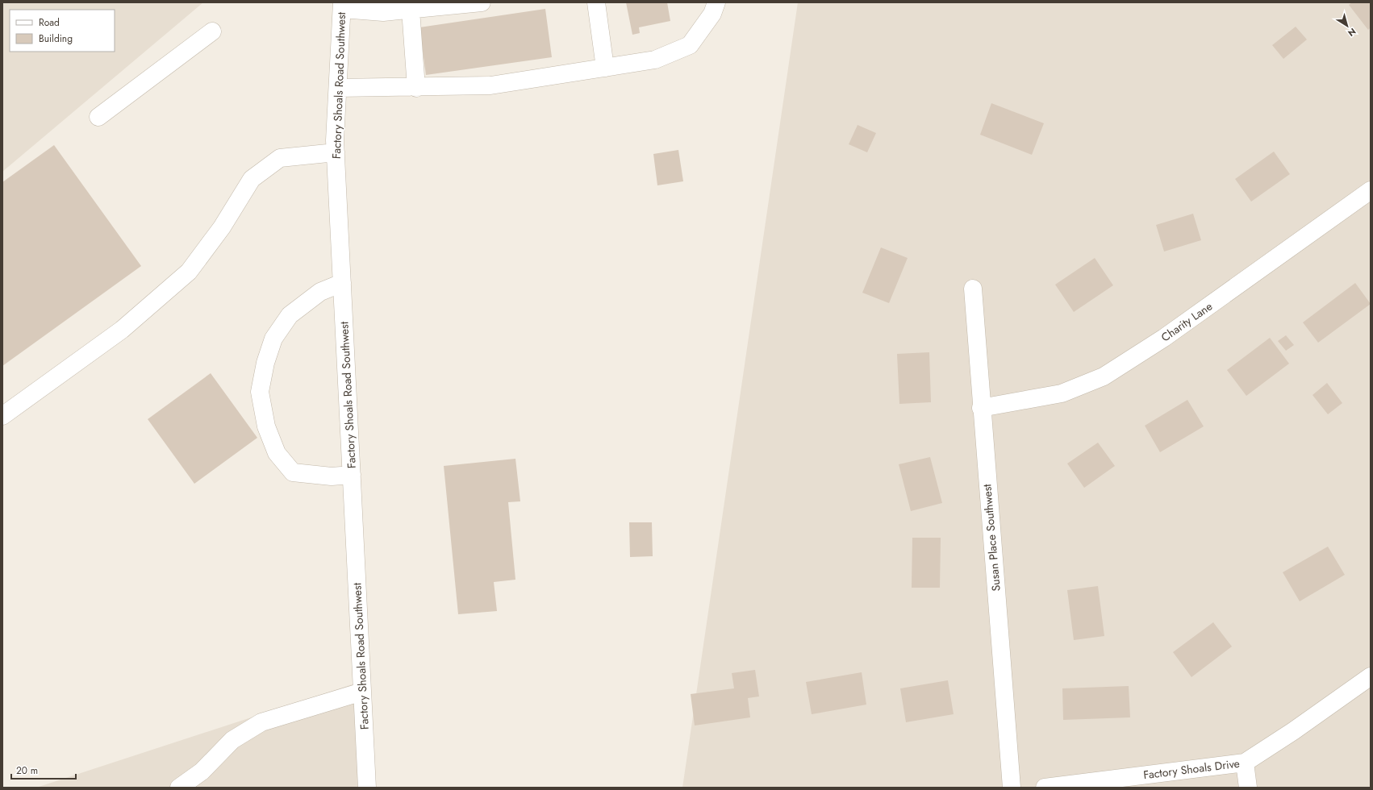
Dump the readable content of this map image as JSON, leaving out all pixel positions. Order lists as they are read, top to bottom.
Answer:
{
  "streets": {
    "street": [
      "Factory Shoals Road Southwest",
      "Charity Lane",
      "Susan Place Southwest",
      "Factory Shoals Drive"
    ]
  },
  "crossings": [
    ["Charity Lane", "Susan Place Southwest"]
  ],
  "legend": ["Road", "Building"],
  "scale_bar": "20 m",
  "north": "bottom right"
}
